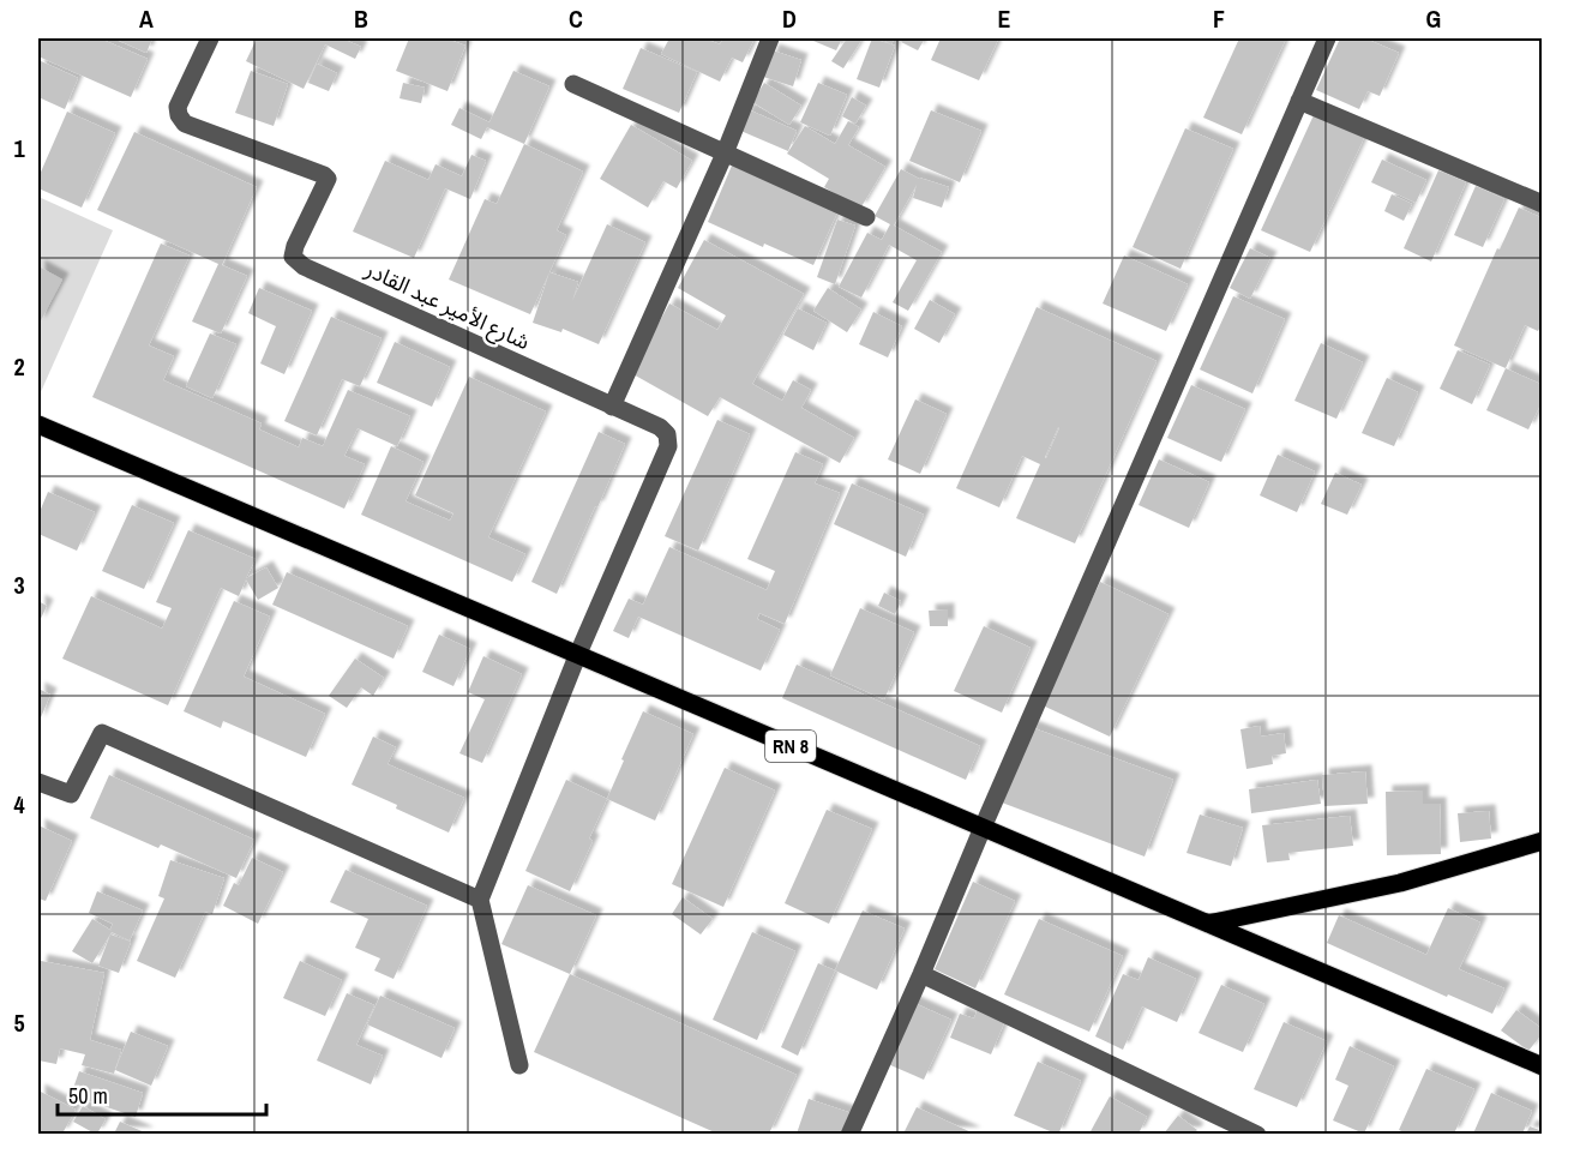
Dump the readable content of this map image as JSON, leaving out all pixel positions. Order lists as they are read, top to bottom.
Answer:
{
  "streets": {
    "main road": ["RN 8"],
    "street": ["شارع الأمير عبد القادر"]
  },
  "crossings": [
    ["شارع الأمير عبد القادر", "RN 8"]
  ],
  "scale_bar": "50 m",
  "grid": {
    "columns": [
      "A",
      "B",
      "C",
      "D",
      "E",
      "F",
      "G"
    ],
    "rows": [
      "1",
      "2",
      "3",
      "4",
      "5"
    ]
  }
}
